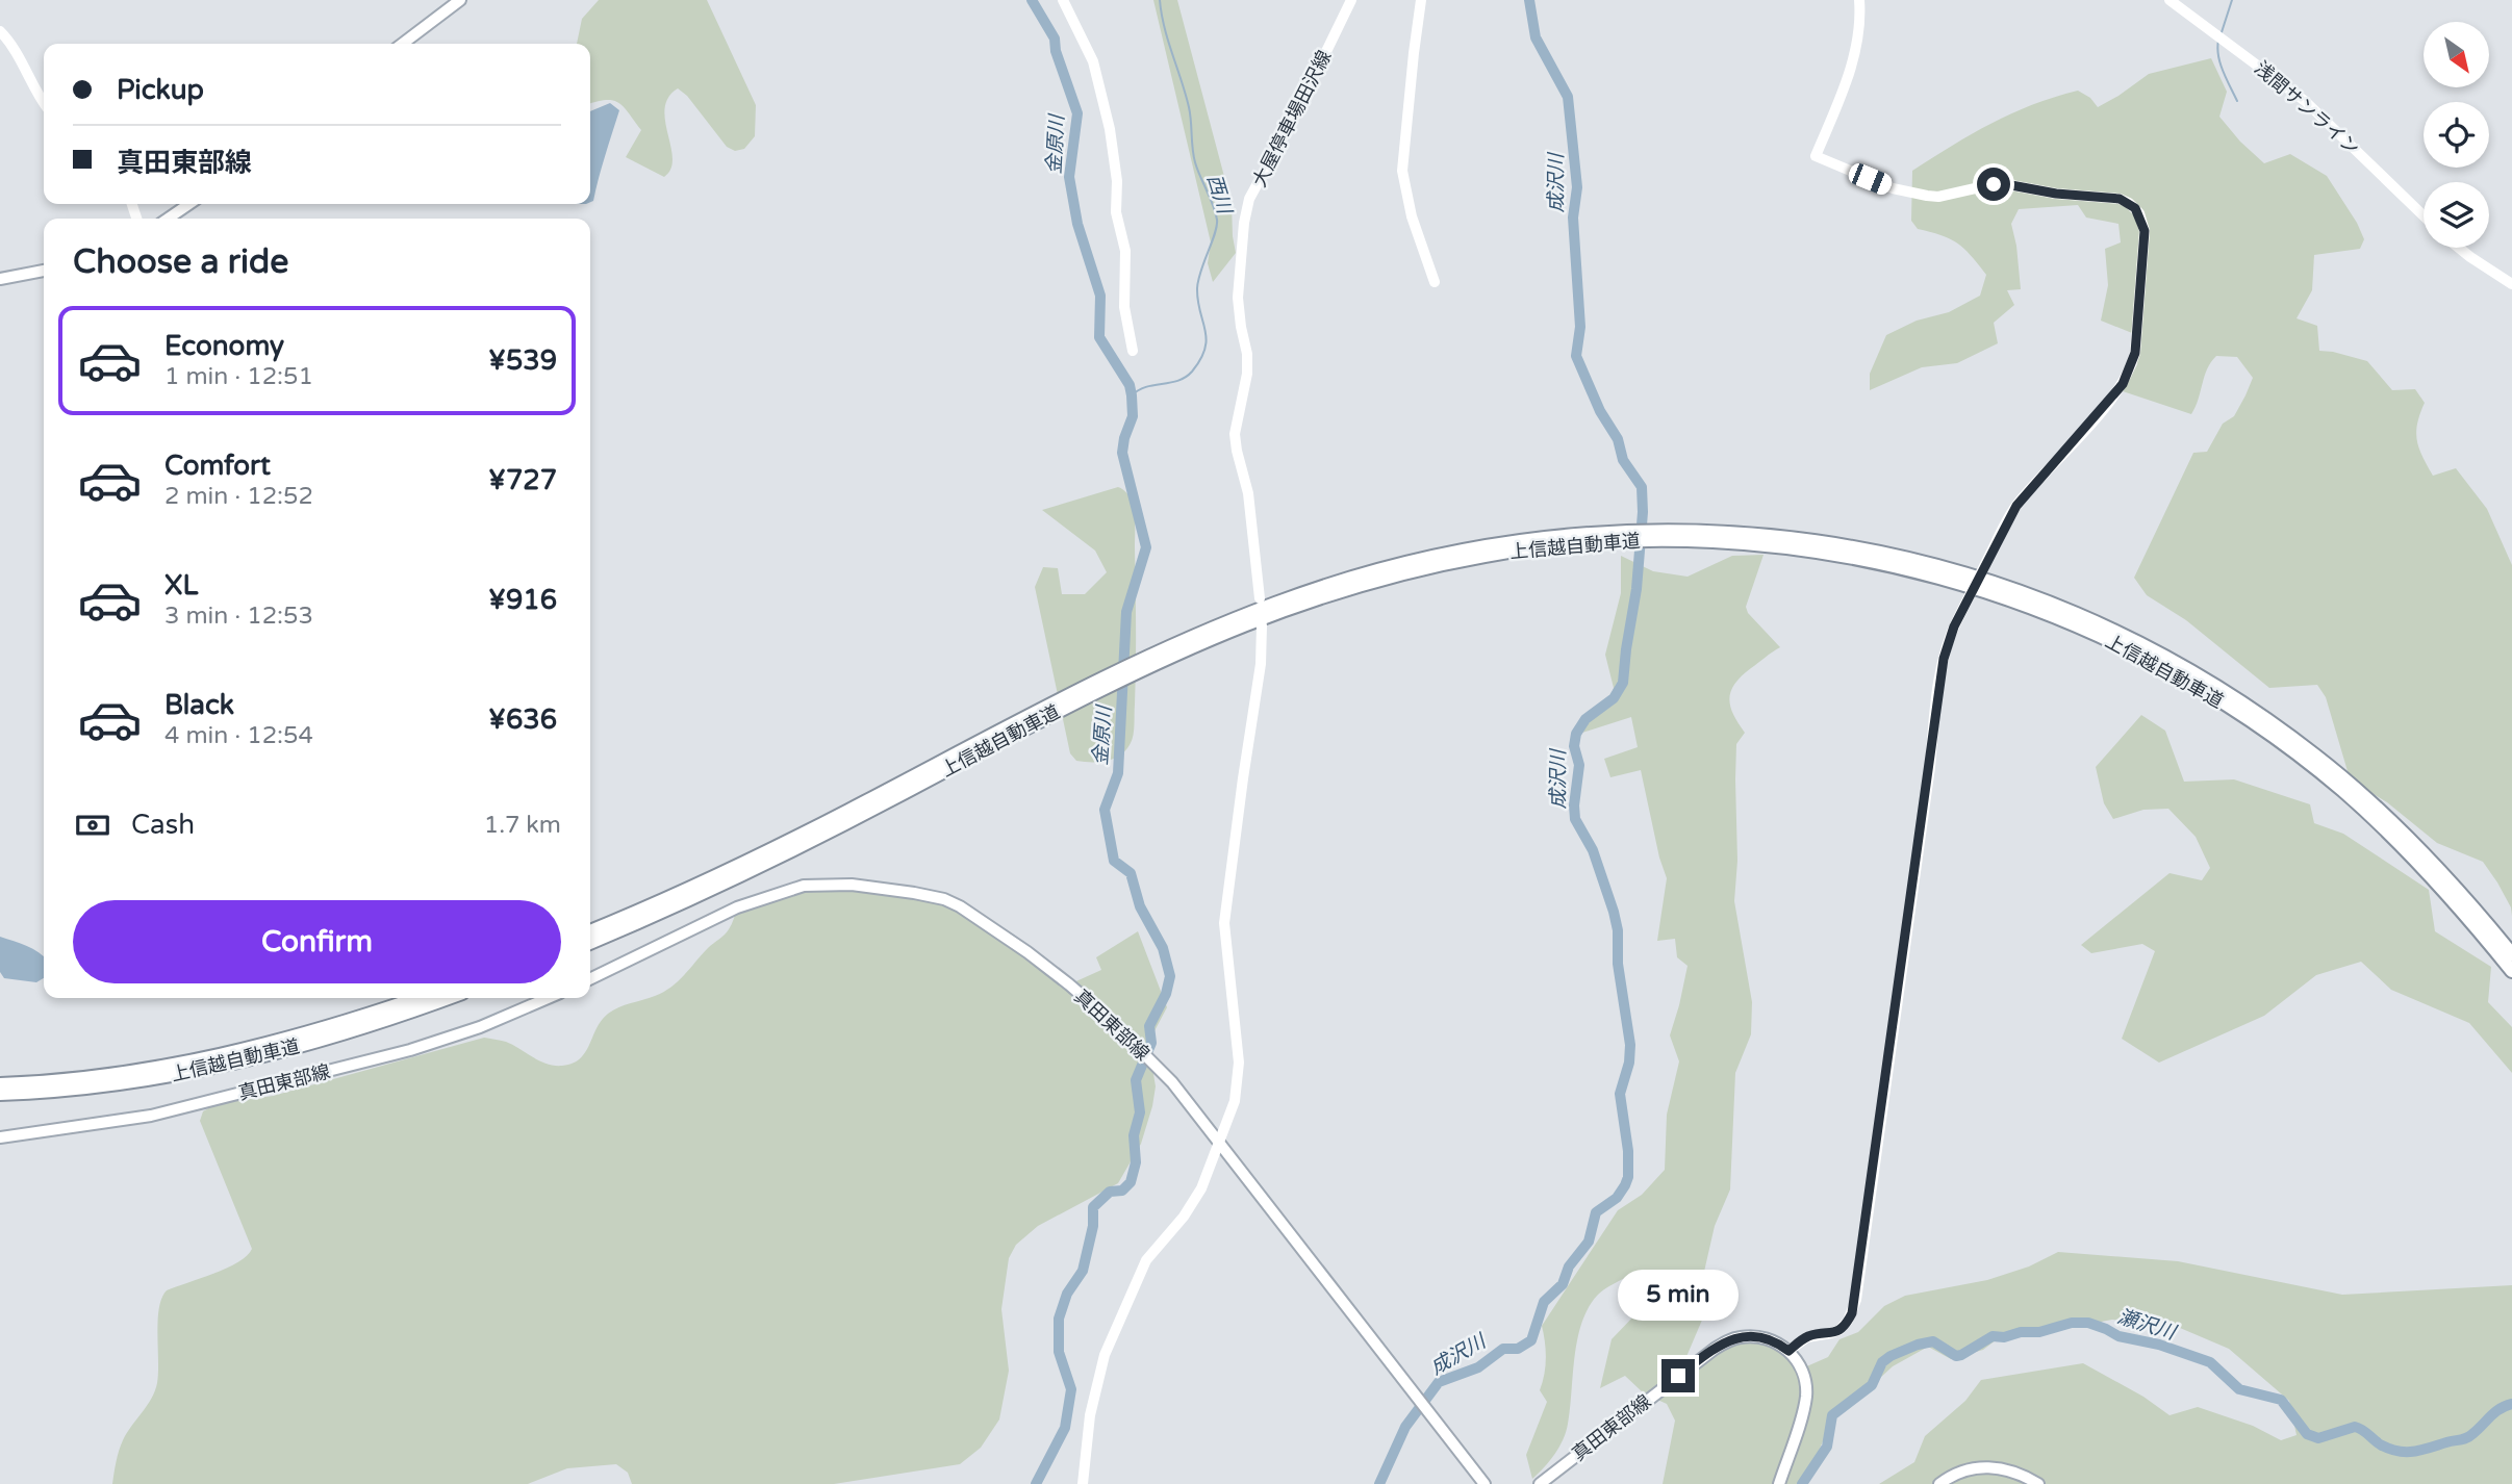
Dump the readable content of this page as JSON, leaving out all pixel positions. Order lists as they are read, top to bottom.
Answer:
{
  "streets": {
    "highway": ["上信越自動車道"],
    "main road": ["真田東部線"],
    "street": ["浅間サンライン", "大屋停車場田沢線"]
  },
  "water": [
    "金原川",
    "成沢川",
    "西川",
    "瀬沢川"
  ],
  "north": "bottom right",
  "page": {
    "banner": ["Pickup", "真田東部線"],
    "heading": "Choose a ride",
    "list": [
      {
        "name": "Economy",
        "note": "1 min · 12:51",
        "value": "¥539"
      },
      {
        "name": "Comfort",
        "note": "2 min · 12:52",
        "value": "¥727"
      },
      {
        "name": "XL",
        "note": "3 min · 12:53",
        "value": "¥916"
      },
      {
        "name": "Black",
        "note": "4 min · 12:54",
        "value": "¥636"
      }
    ],
    "pay": ["Cash", "1.7 km"],
    "buttons": "Confirm",
    "bubble": "5 min"
  }
}
